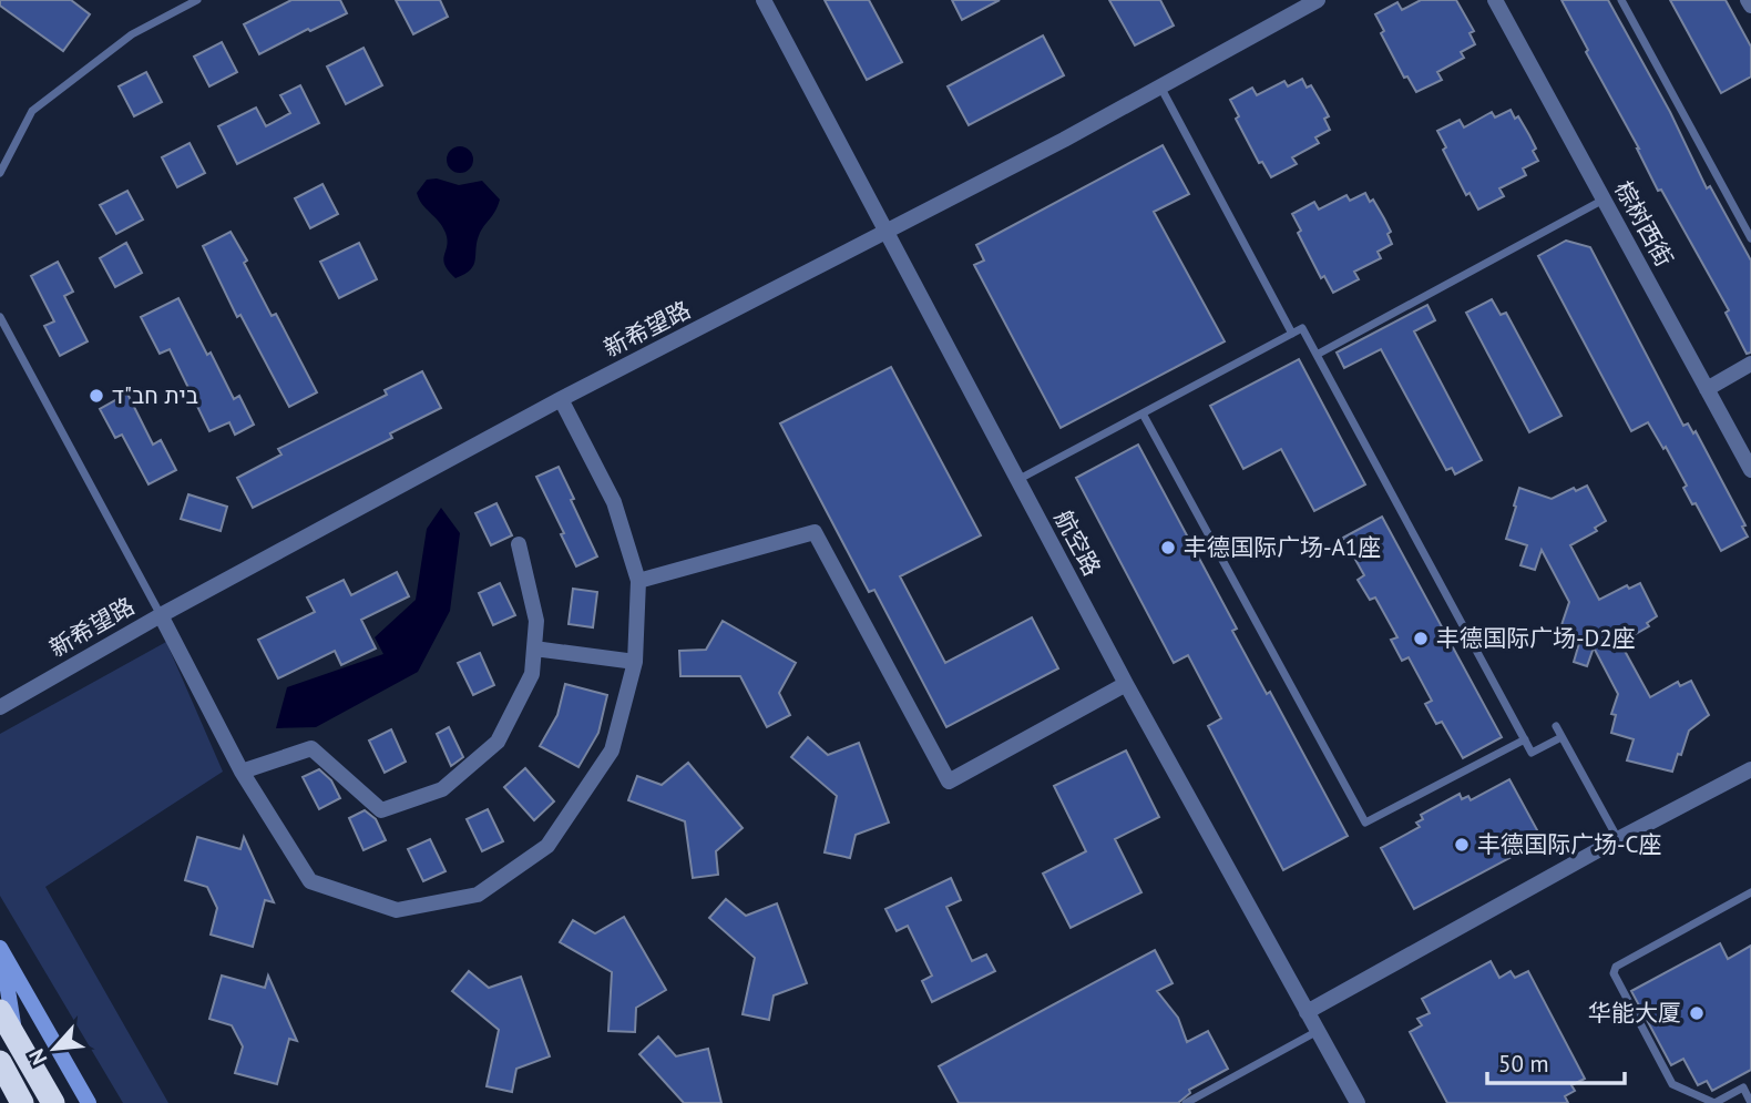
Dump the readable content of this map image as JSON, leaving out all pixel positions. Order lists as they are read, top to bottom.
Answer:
{
  "streets": {
    "street": ["棕树西街", "新希望路", "航空路"]
  },
  "crossings": [
    ["新希望路", "航空路"]
  ],
  "places": [
    "בית חב\"ד",
    "丰德国际广场-A1座",
    "丰德国际广场-D2座",
    "丰德国际广场-C座",
    "华能大厦"
  ],
  "scale_bar": "50 m",
  "north": "bottom left"
}
